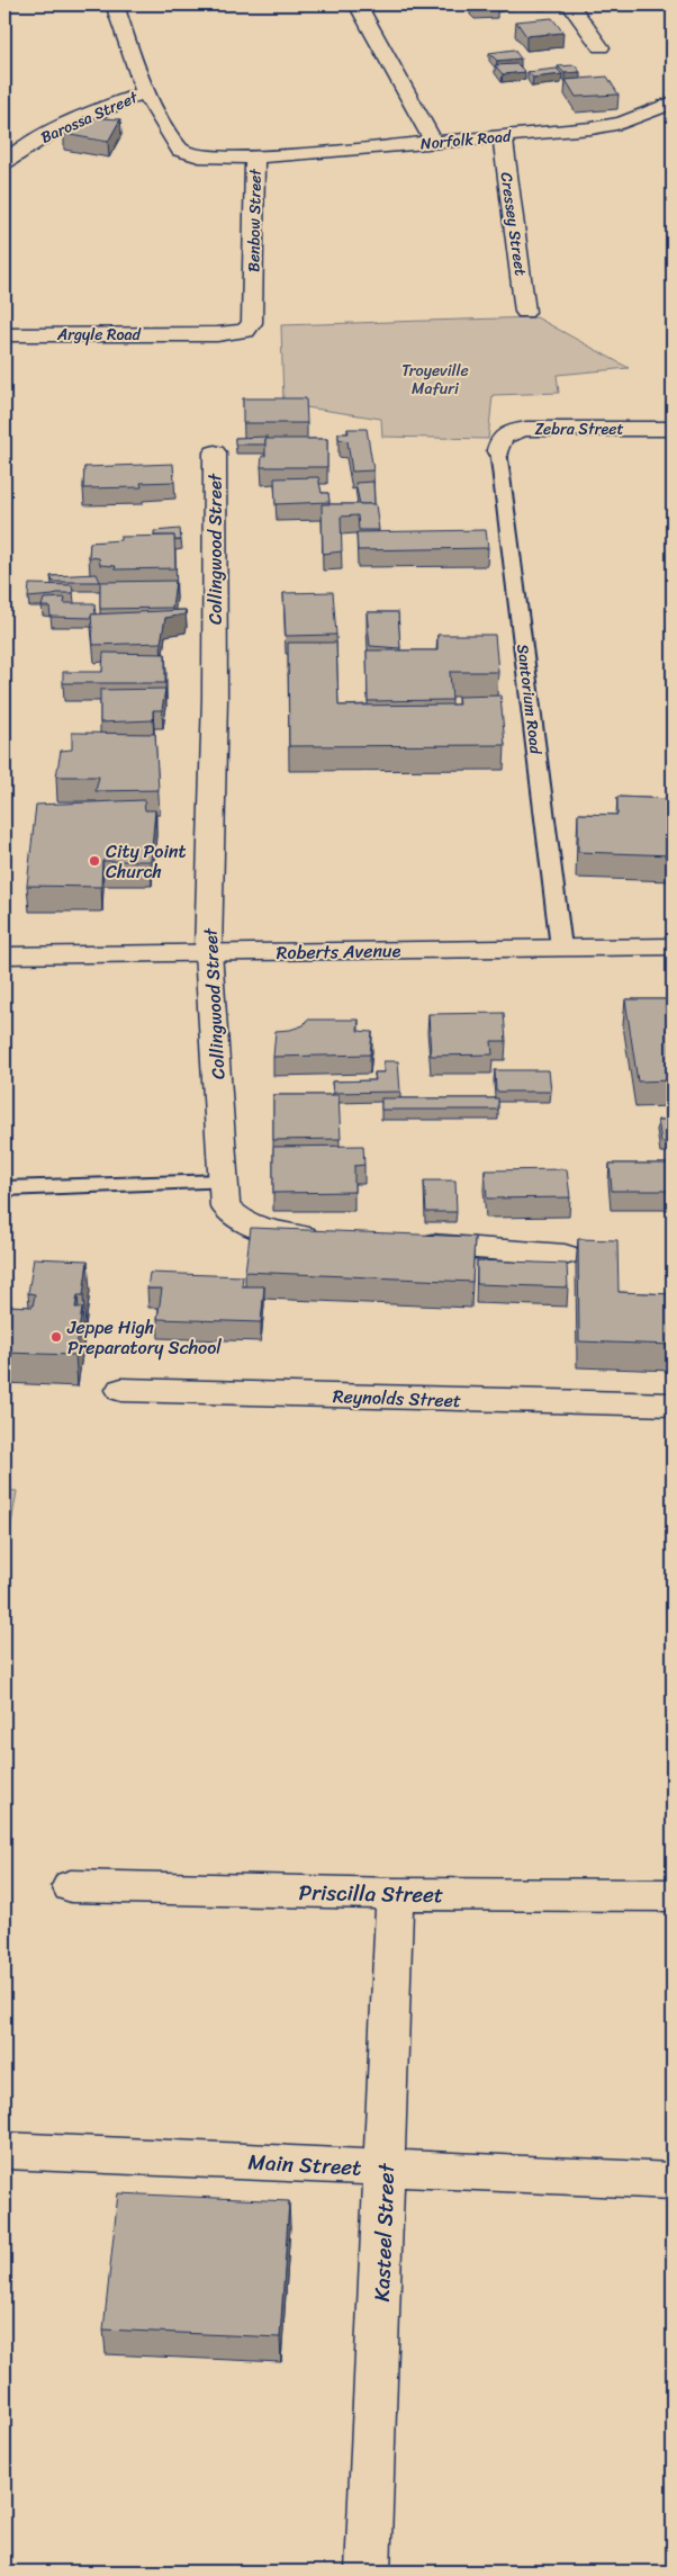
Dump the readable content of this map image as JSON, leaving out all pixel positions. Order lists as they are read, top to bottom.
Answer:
{
  "streets": {
    "street": [
      "Barossa Street",
      "Norfolk Road",
      "Benbow Street",
      "Cressey Street",
      "Argyle Road",
      "Zebra Street",
      "Collingwood Street",
      "Roberts Avenue",
      "Reynolds Street",
      "Priscilla Street",
      "Main Street",
      "Kasteel Street"
    ],
    "lane": ["Santorium Road"]
  },
  "crossings": [
    ["Barossa Street", "Benbow Street"],
    ["Norfolk Road", "Benbow Street"],
    ["Norfolk Road", "Cressey Street"],
    ["Benbow Street", "Argyle Road"],
    ["Zebra Street", "Santorium Road"],
    ["Collingwood Street", "Roberts Avenue"],
    ["Santorium Road", "Roberts Avenue"],
    ["Priscilla Street", "Kasteel Street"],
    ["Main Street", "Kasteel Street"]
  ],
  "parks": ["Troyeville Mafuri"],
  "places": ["City Point Church", "Jeppe High Preparatory School"]
}
